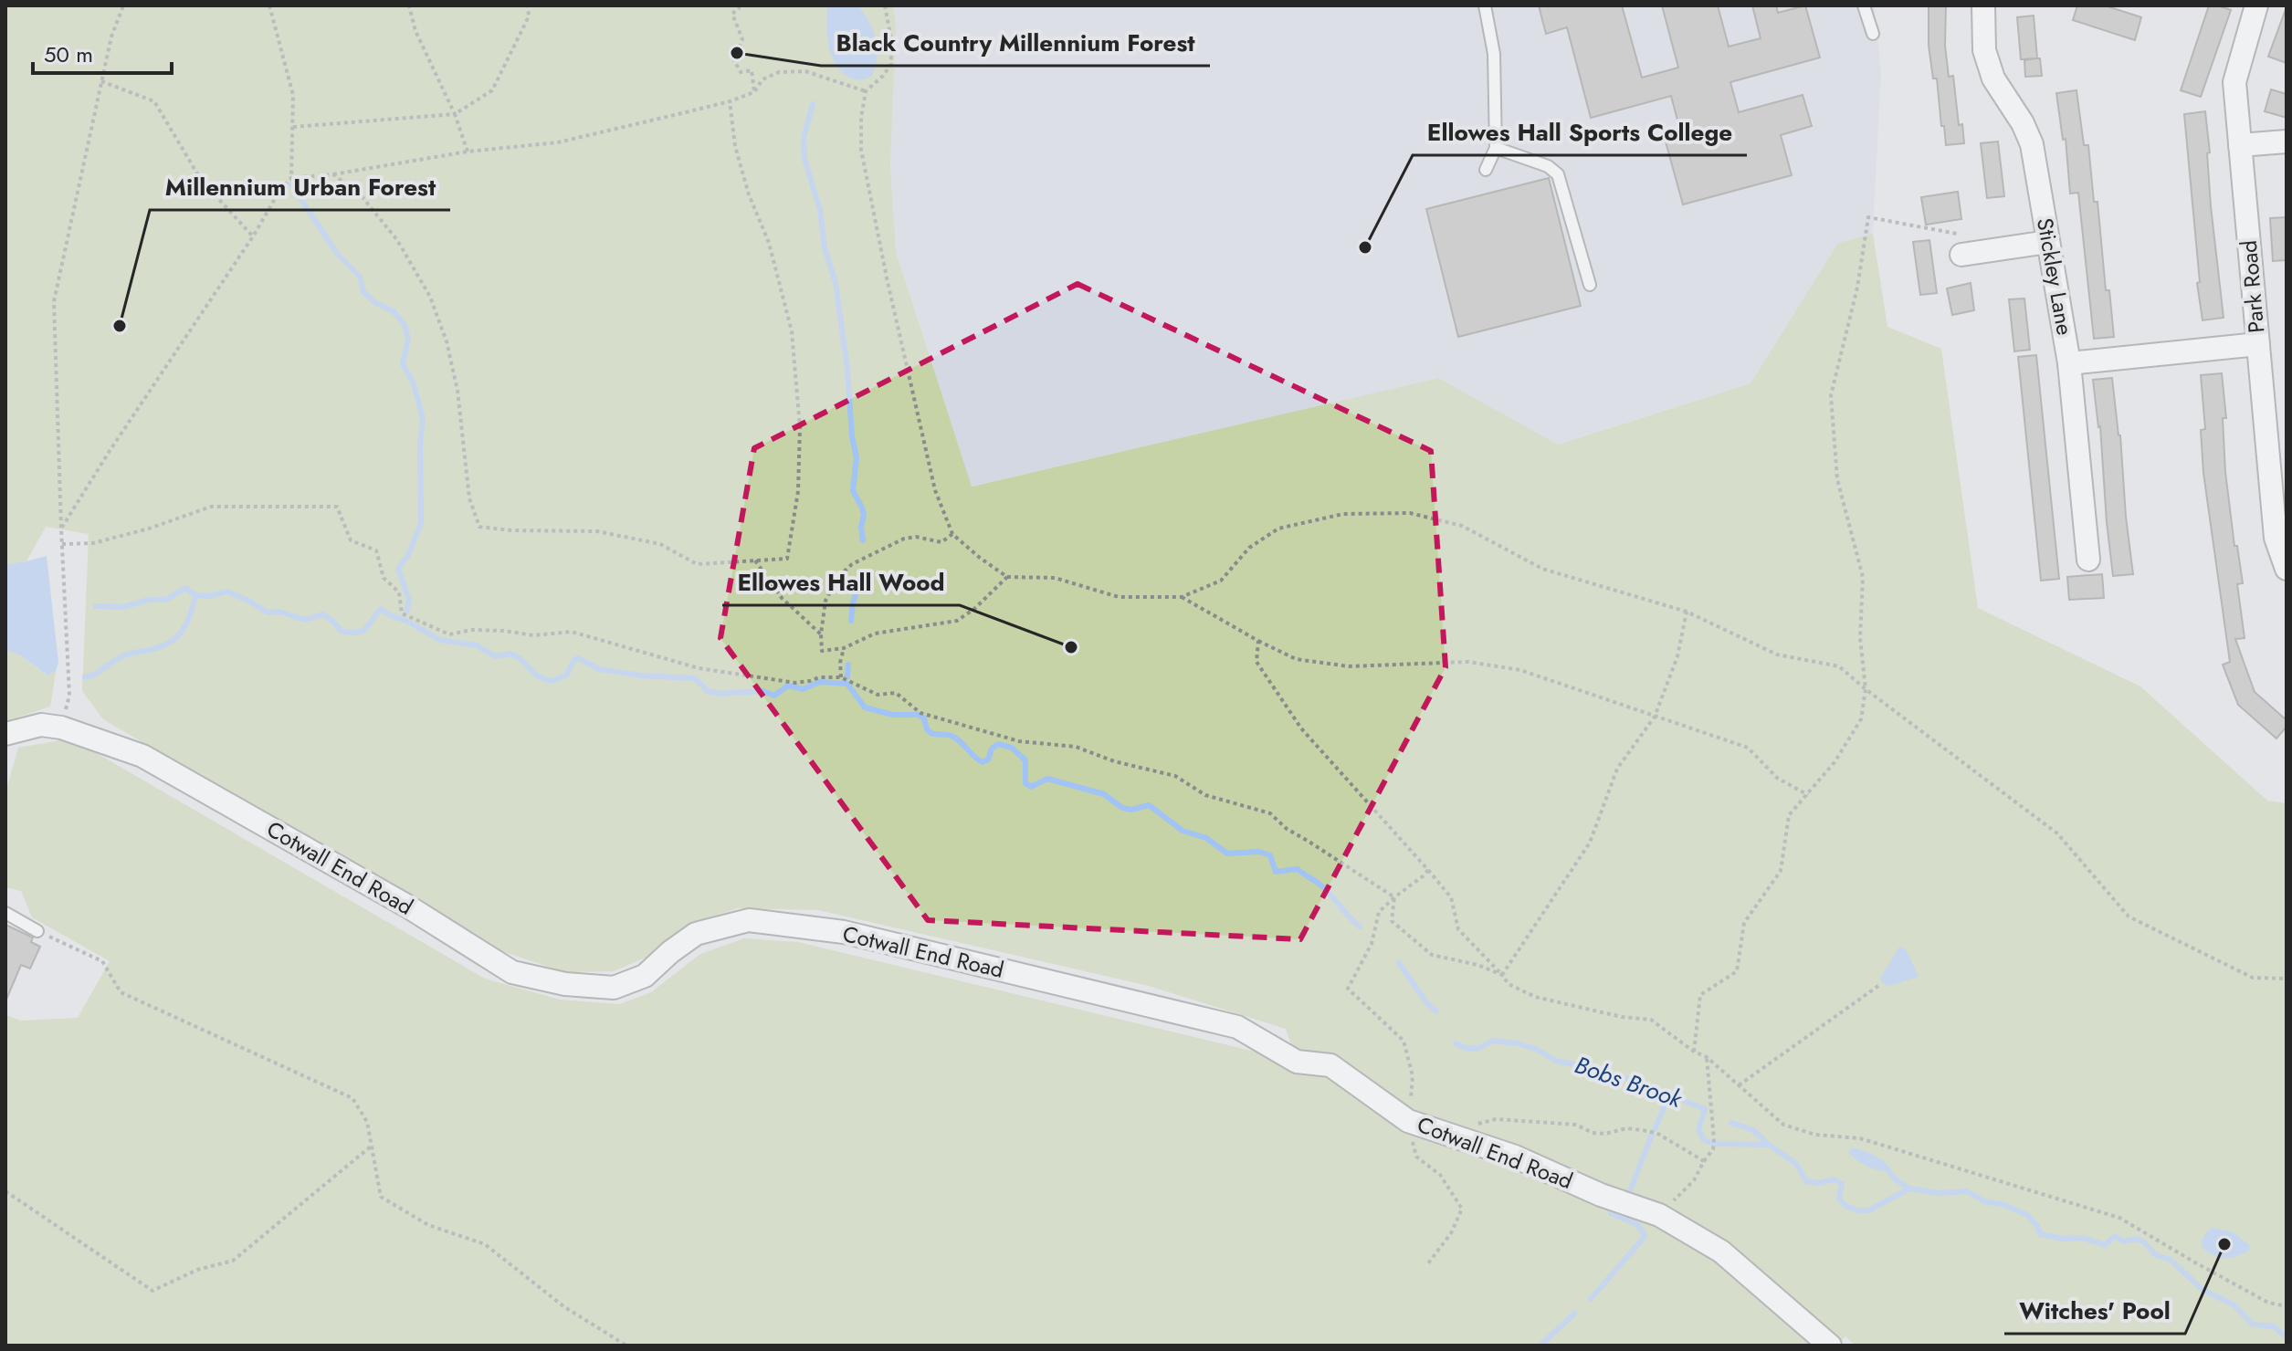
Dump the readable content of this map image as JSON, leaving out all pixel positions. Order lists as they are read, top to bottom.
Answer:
{
  "streets": {
    "street": ["Stickley Lane", "Park Road", "Cotwall End Road"]
  },
  "water": ["Bobs Brook"],
  "places": [
    "Black Country Millennium Forest",
    "Ellowes Hall Sports College",
    "Millennium Urban Forest",
    "Ellowes Hall Wood",
    "Witches' Pool"
  ],
  "scale_bar": "50 m"
}
